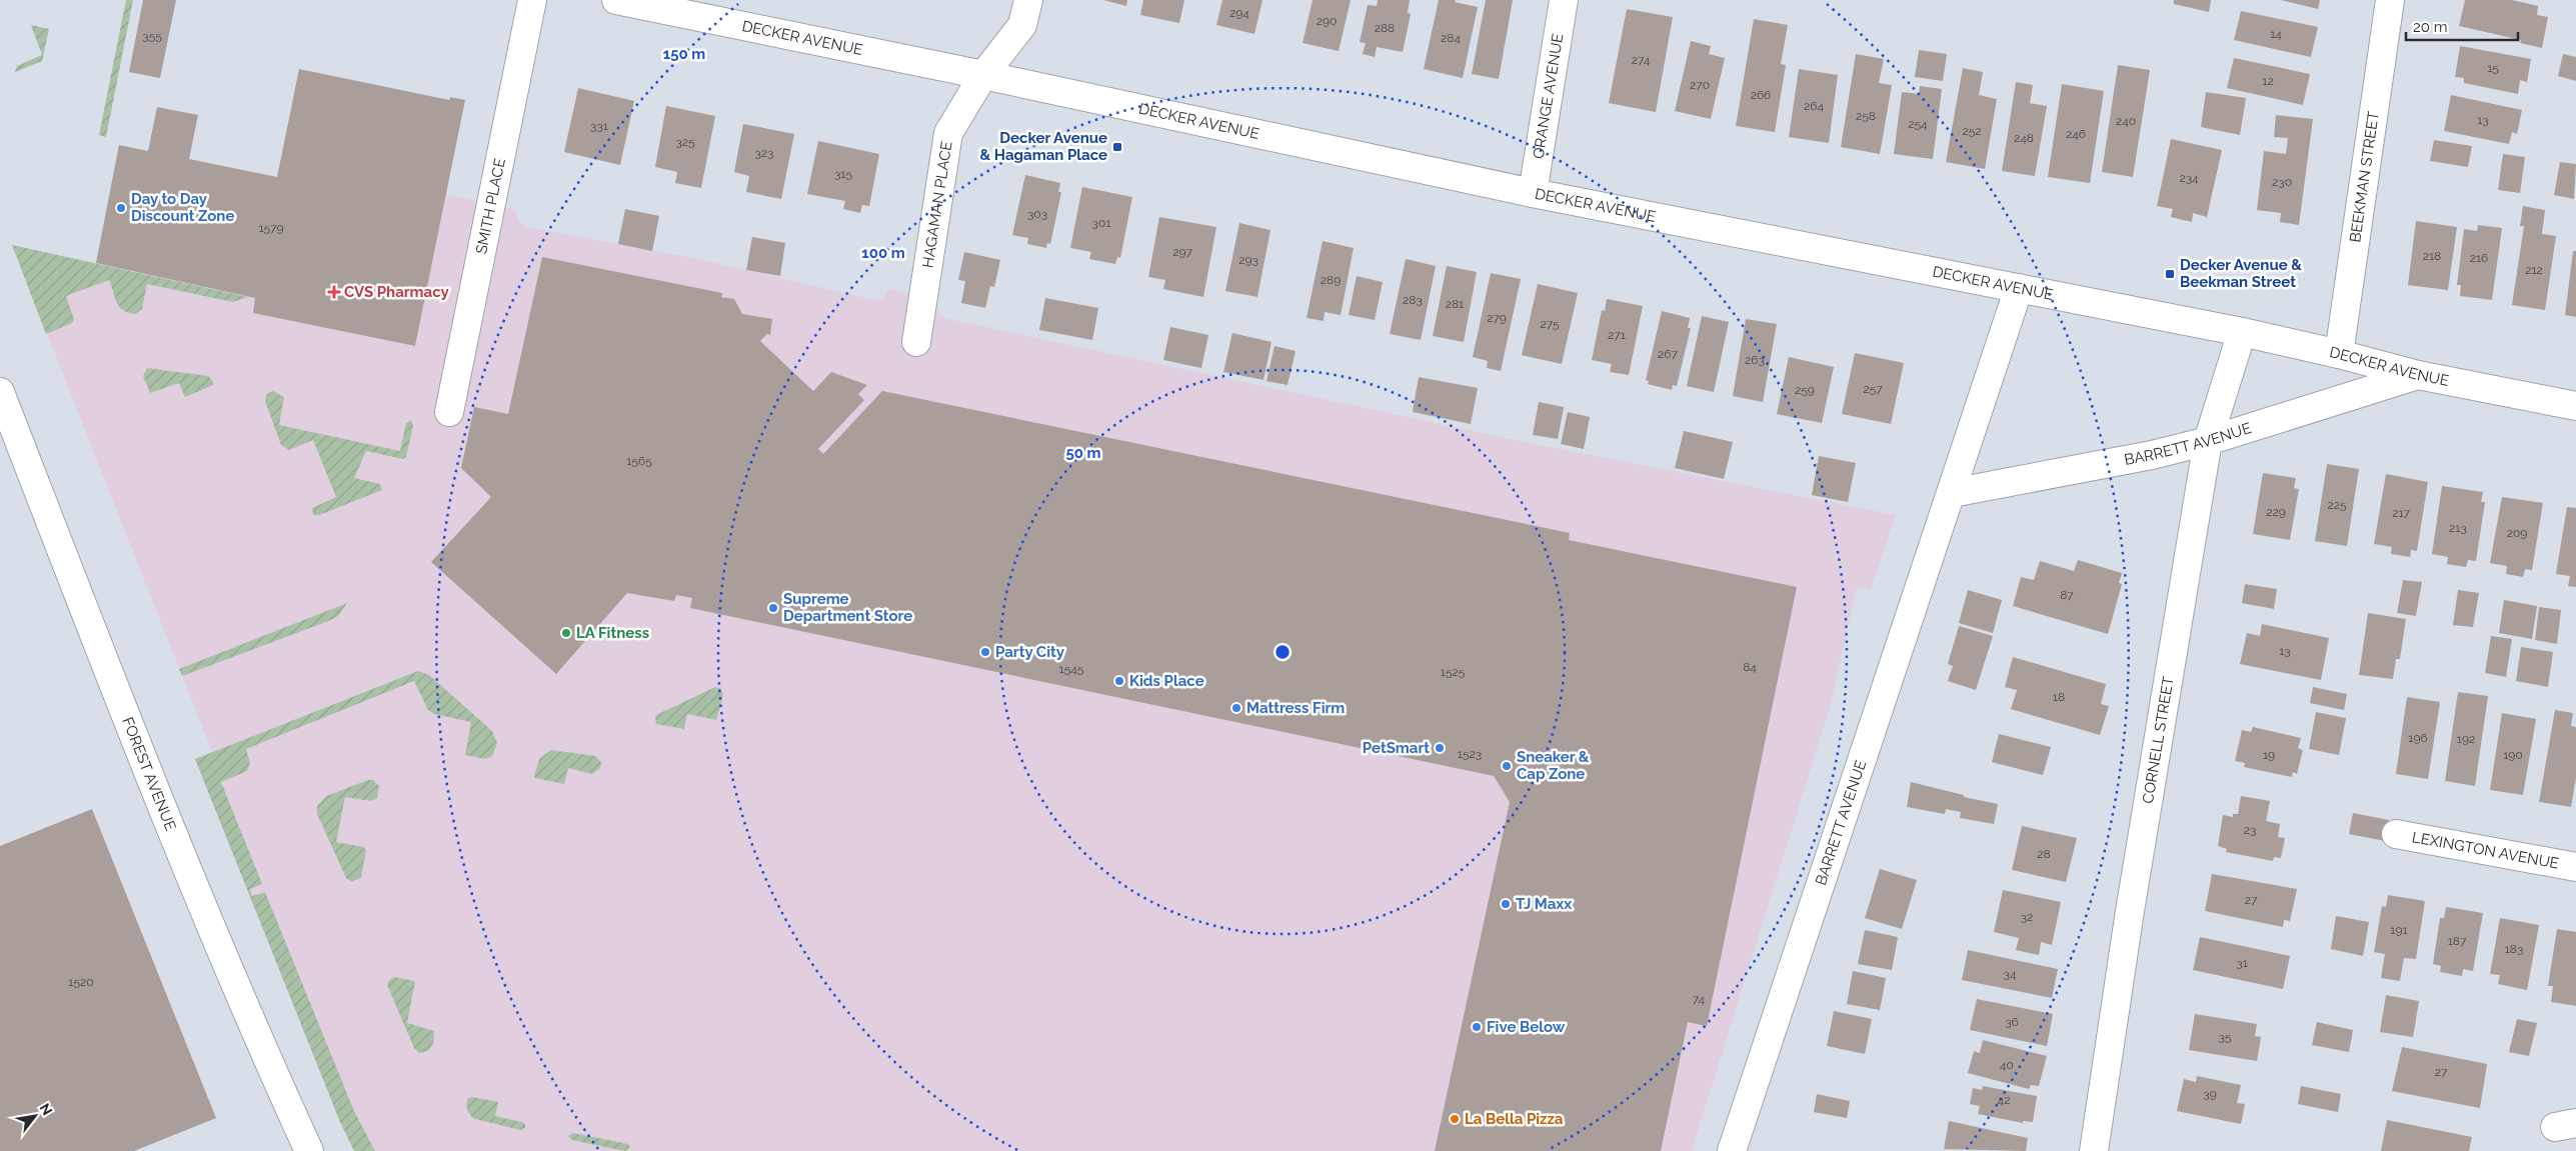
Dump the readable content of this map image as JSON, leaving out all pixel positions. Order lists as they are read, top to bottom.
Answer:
{
  "streets": {
    "street": [
      "DECKER AVENUE",
      "ORANGE AVENUE",
      "BEEKMAN STREET",
      "HAGAMAN PLACE",
      "SMITH PLACE",
      "BARRETT AVENUE",
      "CORNELL STREET",
      "FOREST AVENUE",
      "LEXINGTON AVENUE"
    ]
  },
  "crossings": [
    ["DECKER AVENUE", "ORANGE AVENUE"],
    ["DECKER AVENUE", "BEEKMAN STREET"],
    ["DECKER AVENUE", "HAGAMAN PLACE"],
    ["DECKER AVENUE", "BARRETT AVENUE"],
    ["DECKER AVENUE", "CORNELL STREET"],
    ["BARRETT AVENUE", "CORNELL STREET"]
  ],
  "places": {
    "transit": ["Decker Avenue & Hagaman Place", "Decker Avenue & Beekman Street"],
    "other": [
      "Day to Day Discount Zone",
      "Supreme Department Store",
      "LA Fitness",
      "Party City",
      "Kids Place",
      "Mattress Firm",
      "PetSmart",
      "Sneaker & Cap Zone",
      "TJ Maxx",
      "Five Below",
      "La Bella Pizza"
    ],
    "health": ["CVS Pharmacy"]
  },
  "house_numbers": [
    "294",
    "290",
    "288",
    "14",
    "355",
    "284",
    "274",
    "15",
    "12",
    "270",
    "266",
    "264",
    "258",
    "13",
    "240",
    "254",
    "331",
    "252",
    "246",
    "248",
    "325",
    "323",
    "315",
    "234",
    "230",
    "303",
    "301",
    "1579",
    "297",
    "218",
    "216",
    "293",
    "212",
    "289",
    "283",
    "281",
    "279",
    "275",
    "271",
    "267",
    "263",
    "257",
    "259",
    "1565",
    "225",
    "229",
    "217",
    "213",
    "209",
    "87",
    "13",
    "84",
    "1545",
    "1525",
    "18",
    "196",
    "192",
    "1523",
    "19",
    "190",
    "23",
    "28",
    "27",
    "32",
    "191",
    "187",
    "183",
    "31",
    "34",
    "1520",
    "74",
    "36",
    "35",
    "40",
    "27",
    "39",
    "42"
  ],
  "scale_bar": "20 m",
  "north": "top right",
  "rings": ["150 m", "100 m", "50 m"]
}
